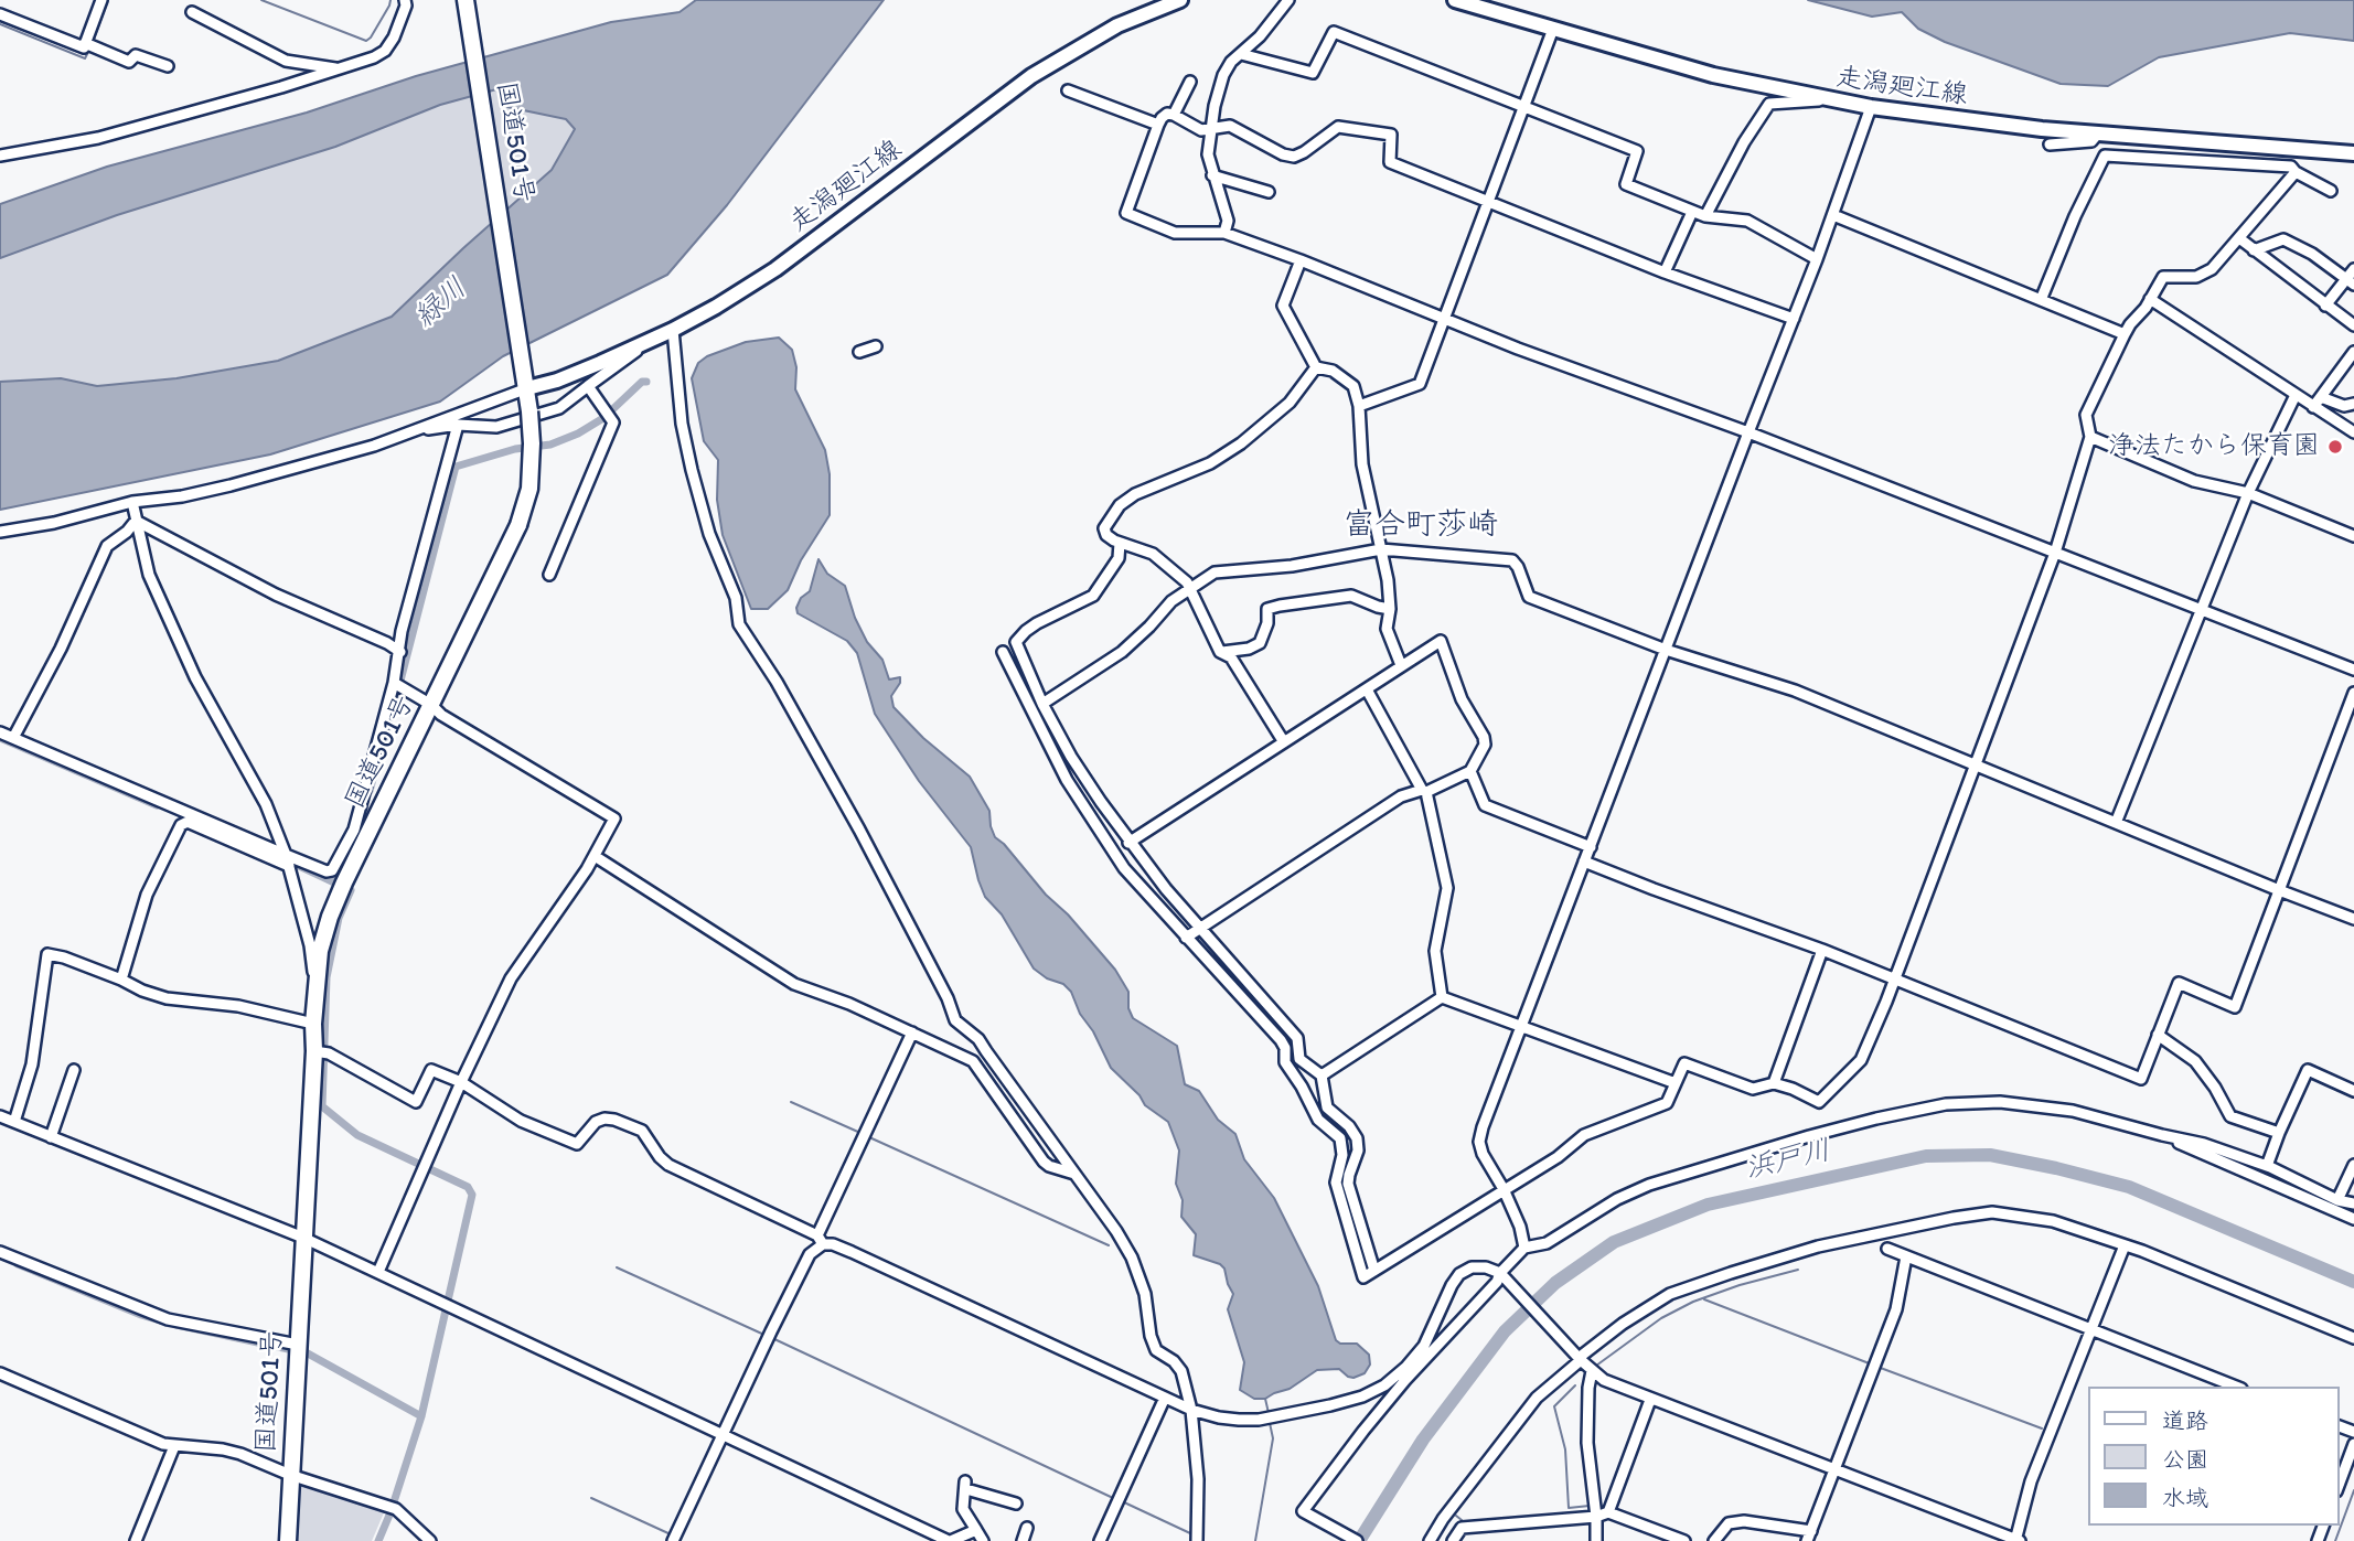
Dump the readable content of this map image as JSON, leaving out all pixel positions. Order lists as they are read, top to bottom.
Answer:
{
  "streets": {
    "highway": ["国道501号"],
    "main road": ["走潟廻江線"]
  },
  "crossings": [
    ["走潟廻江線", "国道501号"]
  ],
  "districts": ["富合町莎崎"],
  "water": ["緑川", "浜戸川"],
  "places": ["浄法たから保育園"],
  "legend": ["道路", "公園", "水域"]
}
